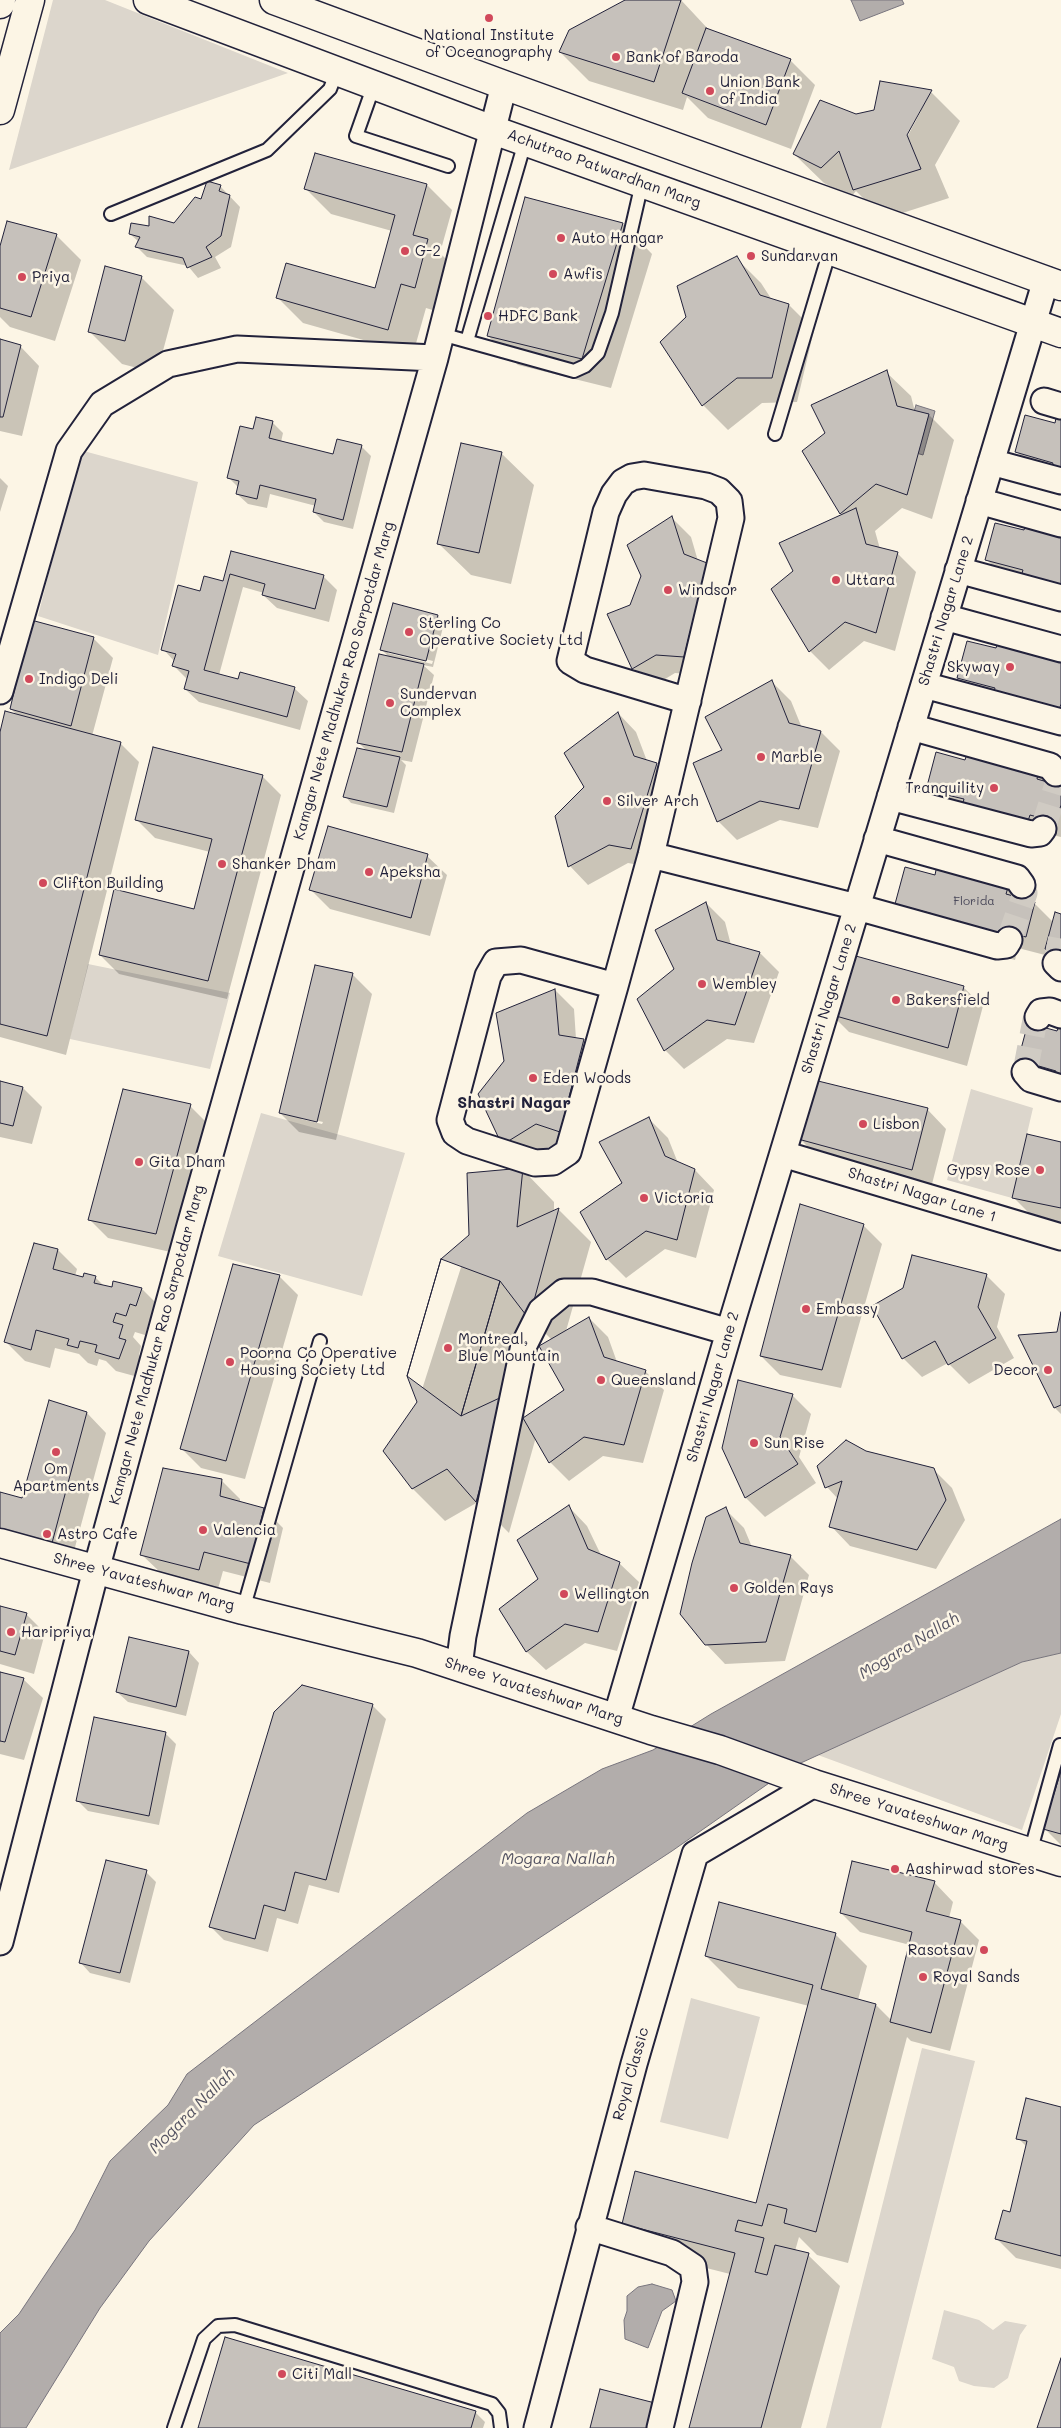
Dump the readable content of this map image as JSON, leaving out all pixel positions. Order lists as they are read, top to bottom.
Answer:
{
  "streets": {
    "main road": ["Achutrao Patwardhan Marg", "Shree Yavateshwar Marg"],
    "street": [
      "Shastri Nagar Lane 2",
      "Kamgar Nete Madhukar Rao Sarpotdar Marg",
      "Shastri Nagar Lane 1",
      "Royal Classic"
    ]
  },
  "crossings": [
    ["Achutrao Patwardhan Marg", "Shastri Nagar Lane 2"],
    ["Achutrao Patwardhan Marg", "Kamgar Nete Madhukar Rao Sarpotdar Marg"],
    ["Shastri Nagar Lane 2", "Shastri Nagar Lane 1"],
    ["Shastri Nagar Lane 2", "Shree Yavateshwar Marg"],
    ["Kamgar Nete Madhukar Rao Sarpotdar Marg", "Shree Yavateshwar Marg"],
    ["Shree Yavateshwar Marg", "Royal Classic"]
  ],
  "districts": ["Shastri Nagar"],
  "water": ["Mogara Nallah"],
  "places": [
    "National Institute of Oceanography",
    "Bank of Baroda",
    "Union Bank of India",
    "Auto Hangar",
    "G-2",
    "Sundarvan",
    "Awfis",
    "Priya",
    "HDFC Bank",
    "Uttara",
    "Windsor",
    "Sterling Co Operative Society Ltd",
    "Skyway",
    "Indigo Deli",
    "Sundervan Complex",
    "Marble",
    "Tranquility",
    "Silver Arch",
    "Shanker Dham",
    "Apeksha",
    "Clifton Building",
    "Wembley",
    "Bakersfield",
    "Eden Woods",
    "Lisbon",
    "Gita Dham",
    "Gypsy Rose",
    "Victoria",
    "Embassy",
    "Montreal, Blue Mountain",
    "Poorna Co Operative Housing Society Ltd",
    "Decor",
    "Queensland",
    "Sun Rise",
    "Om Apartments",
    "Valencia",
    "Astro Cafe",
    "Golden Rays",
    "Wellington",
    "Haripriya",
    "Aashirwad stores",
    "Rasotsav",
    "Royal Sands",
    "Citi Mall"
  ],
  "house_numbers": ["Florida"]
}
